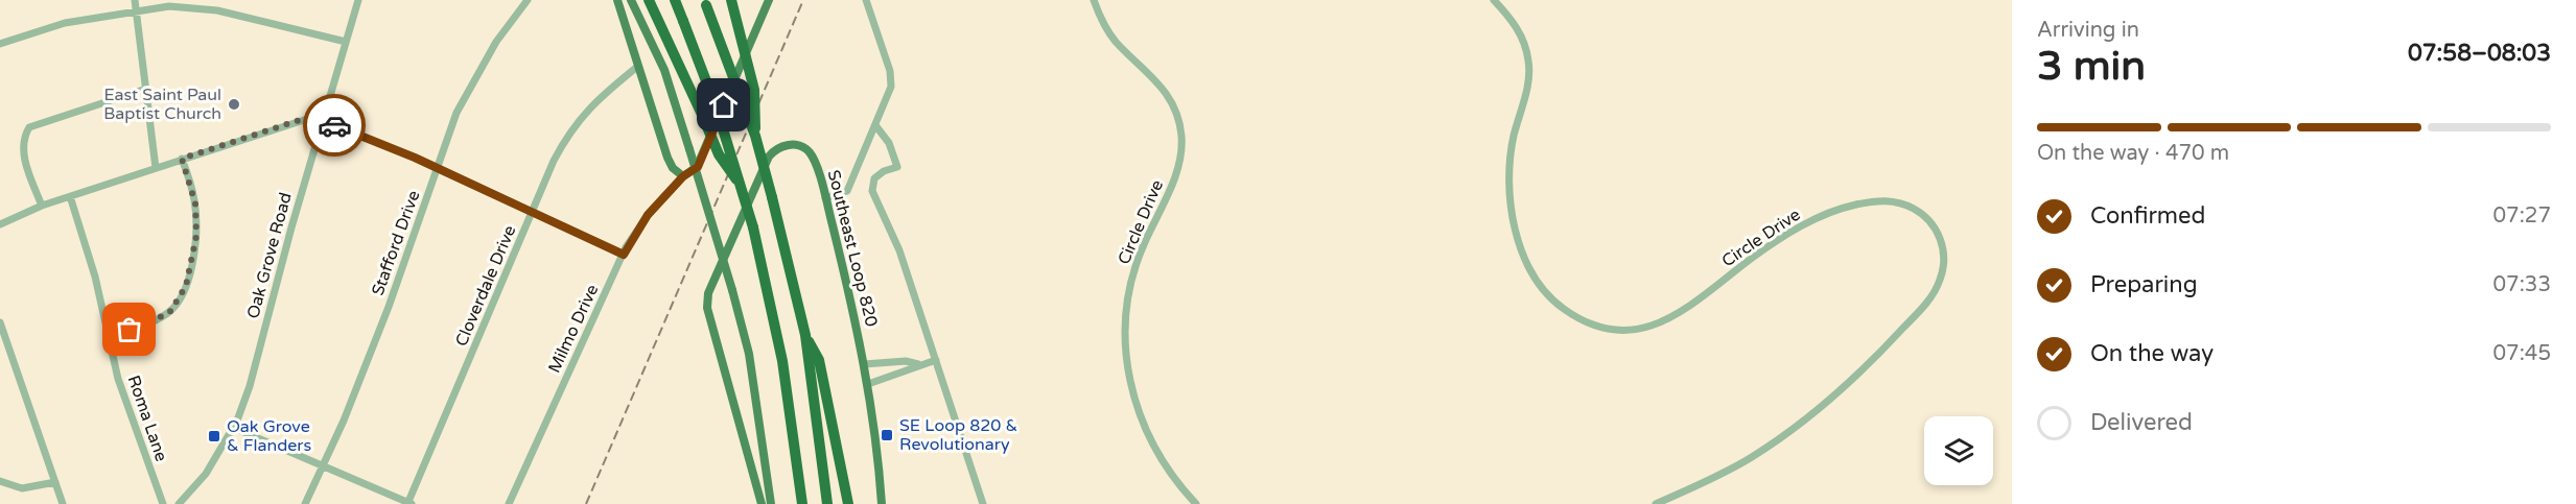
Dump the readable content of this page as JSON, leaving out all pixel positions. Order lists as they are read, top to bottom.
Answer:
{
  "streets": {
    "main road": ["Southeast Loop 820"],
    "street": [
      "Circle Drive",
      "Stafford Drive",
      "Oak Grove Road",
      "Cloverdale Drive",
      "Milmo Drive",
      "Roma Lane"
    ]
  },
  "places": {
    "other": ["East Saint Paul Baptist Church"],
    "transit": ["SE Loop 820 & Revolutionary", "Oak Grove & Flanders"]
  },
  "page": {
    "heading": ["3 min", "Arriving in", "07:58–08:03"],
    "bar": "On the way · 470 m",
    "list": [
      ["Confirmed", "07:27"],
      ["Preparing", "07:33"],
      ["On the way", "07:45"],
      "Delivered"
    ]
  }
}
